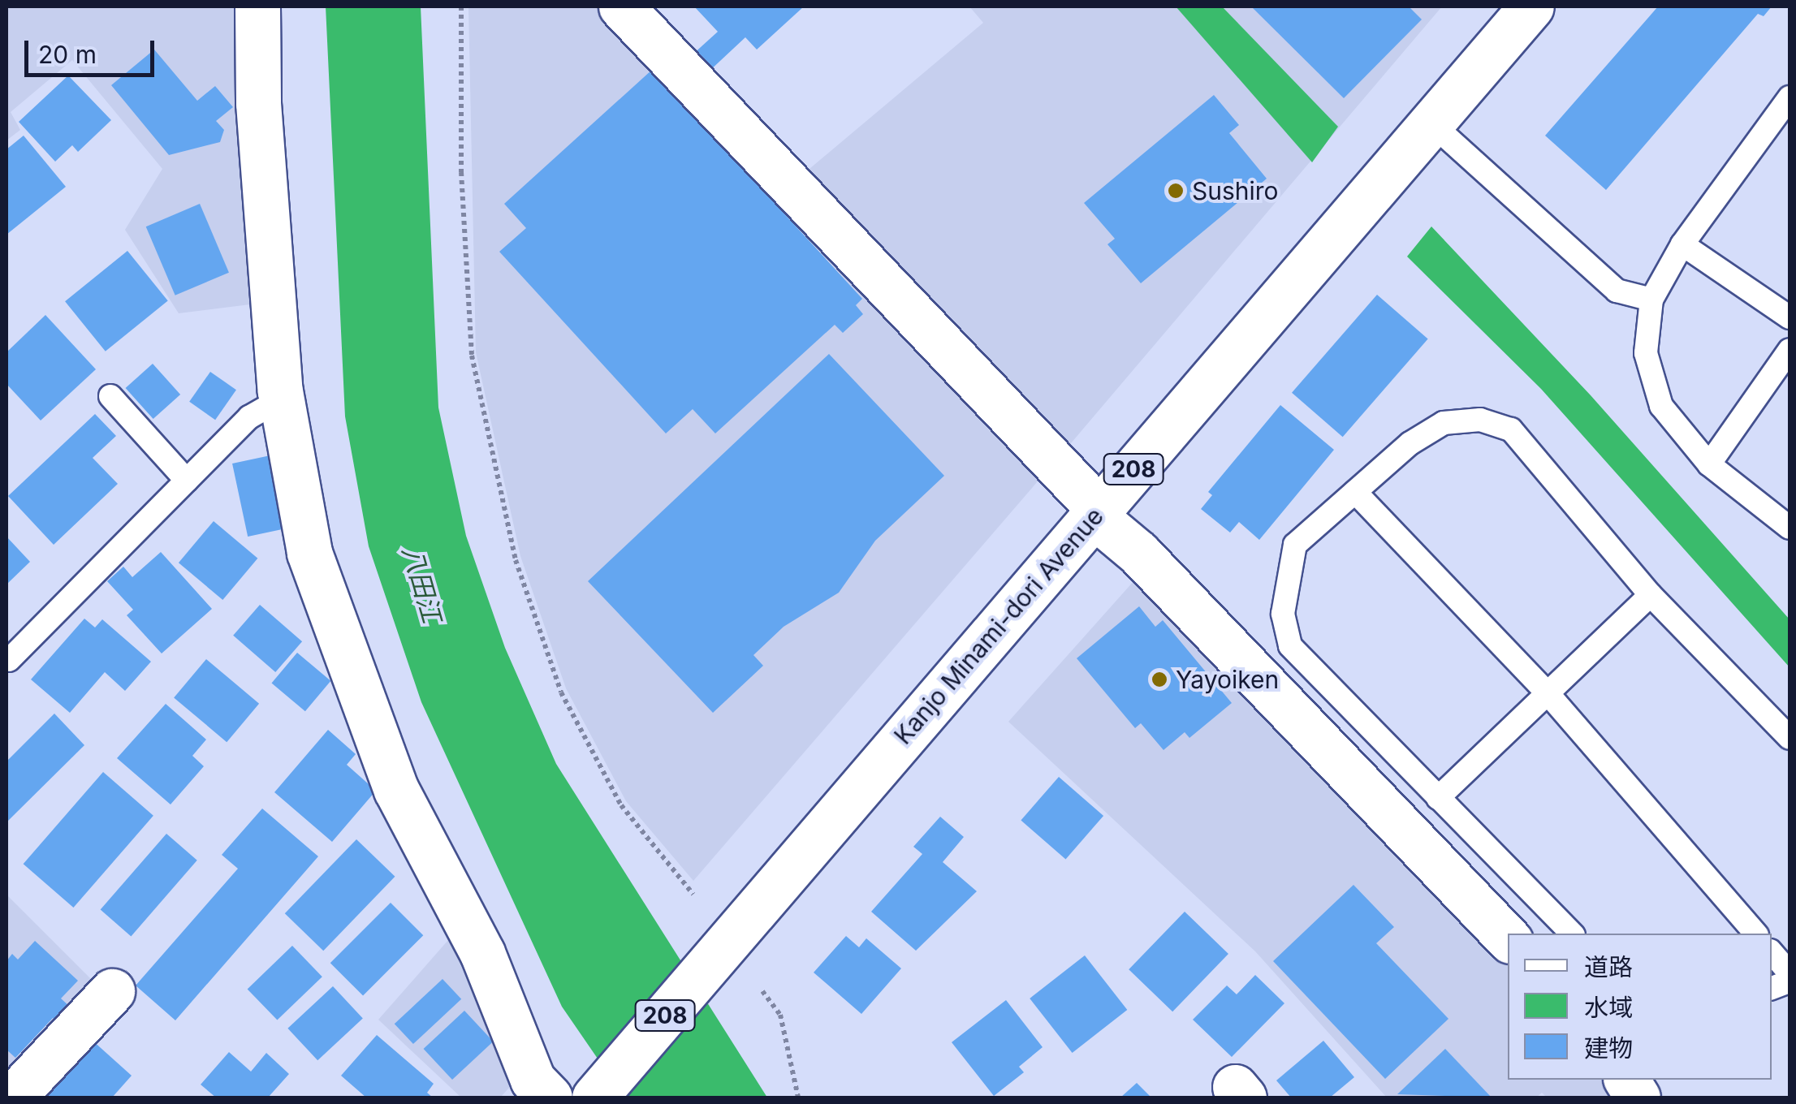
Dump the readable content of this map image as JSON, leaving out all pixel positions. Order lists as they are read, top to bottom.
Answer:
{
  "streets": {
    "main road": ["208", "Kanjo Minami-dori Avenue"]
  },
  "water": ["八田江"],
  "places": ["Sushiro", "Yayoiken"],
  "legend": ["道路", "水域", "建物"],
  "scale_bar": "20 m"
}
